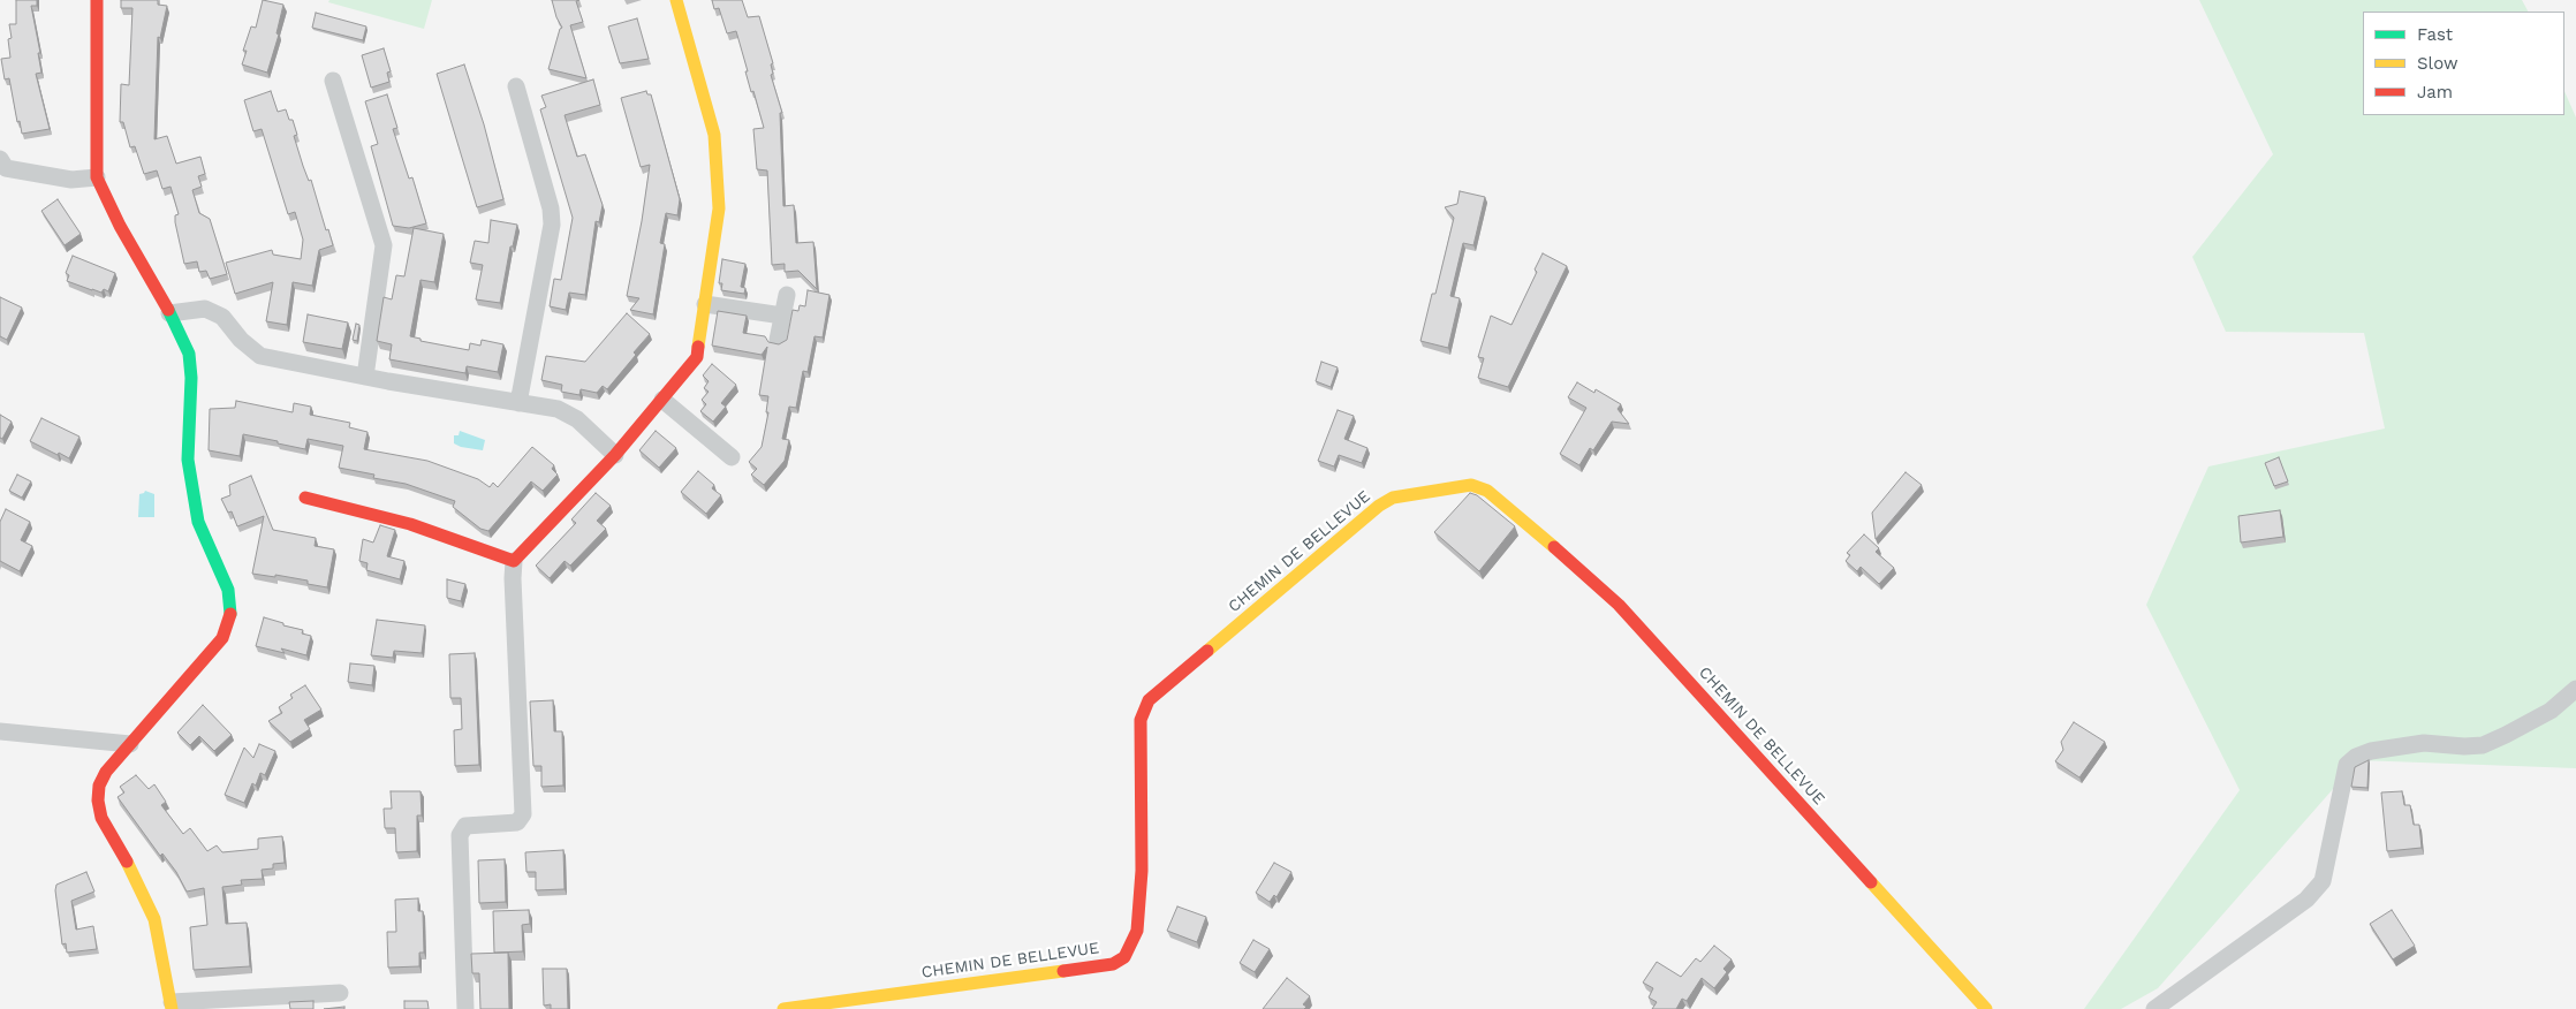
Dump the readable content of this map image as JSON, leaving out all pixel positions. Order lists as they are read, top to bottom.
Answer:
{
  "streets": {
    "street": ["CHEMIN DE BELLEVUE"]
  },
  "legend": ["Fast", "Slow", "Jam"]
}
